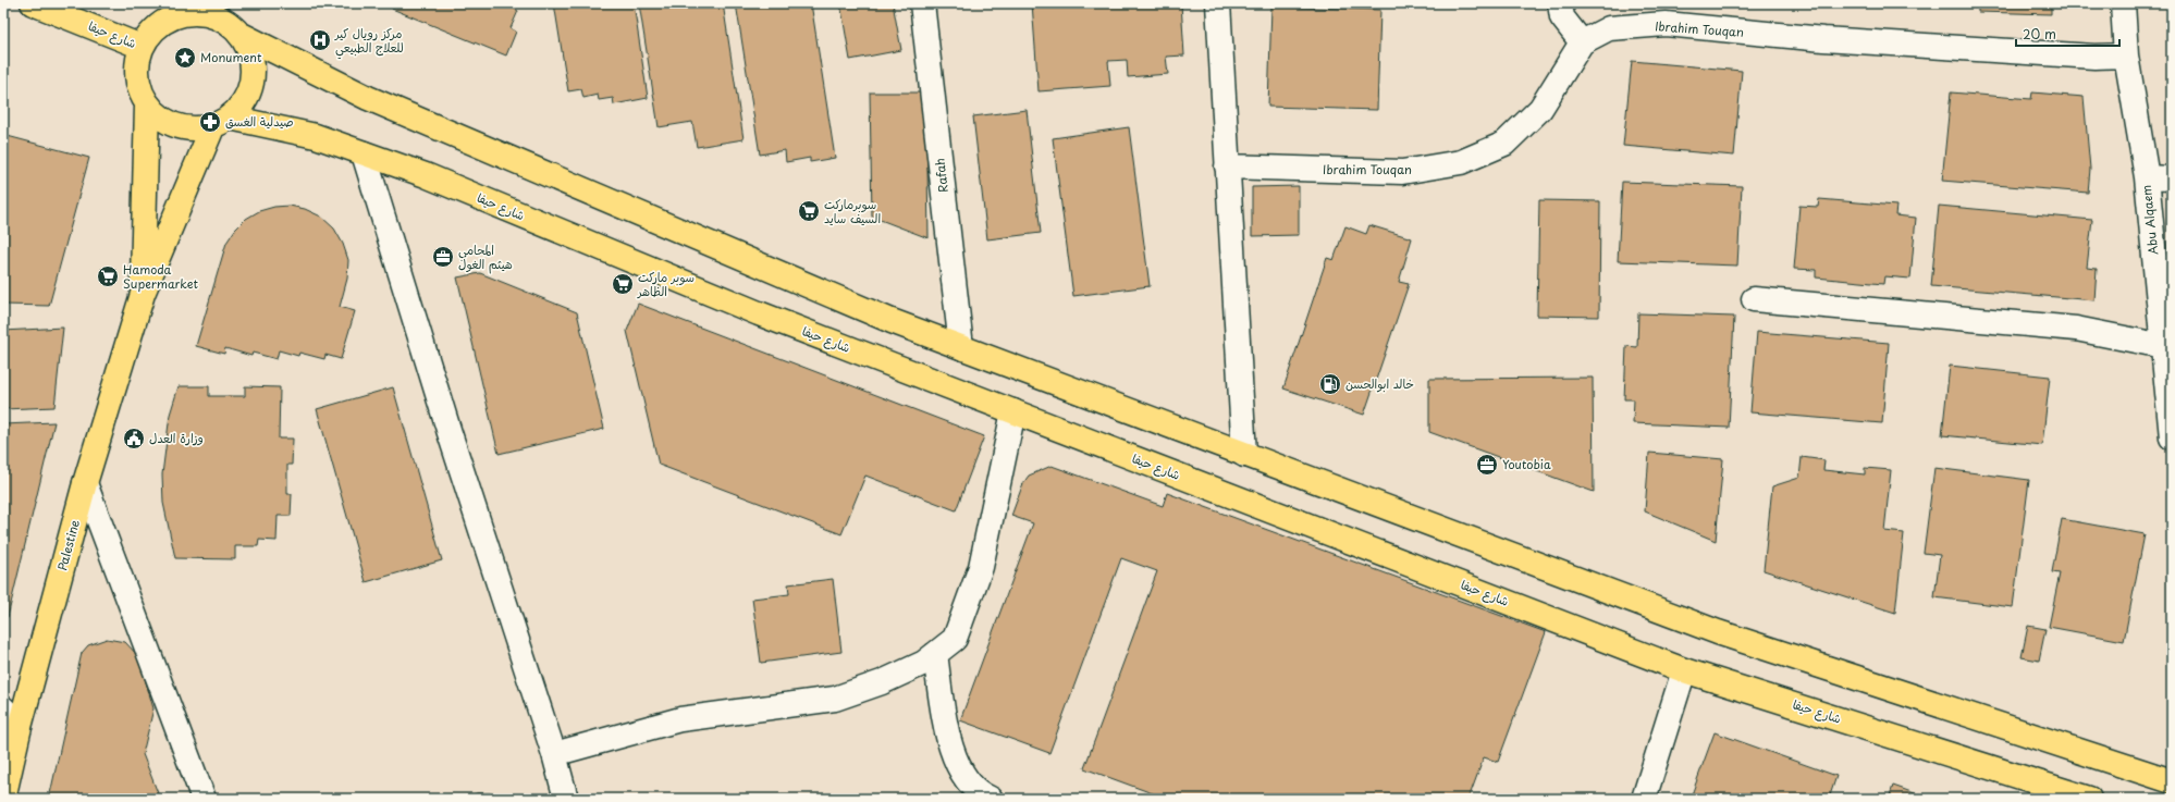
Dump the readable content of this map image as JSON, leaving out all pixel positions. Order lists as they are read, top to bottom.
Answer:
{
  "streets": {
    "main road": ["شارع حيفا", "Palestine"],
    "street": ["Ibrahim Touqan", "Rafah", "Abu Alqaem"]
  },
  "crossings": [
    ["Ibrahim Touqan", "Abu Alqaem"]
  ],
  "places": {
    "hospital": ["مركز رويال كير للعلاج الطبيعي"],
    "place": ["Monument"],
    "pharmacy": ["صيدلية الغسق"],
    "supermarket": ["سوبرماركت السيف سايد", "Hamoda Supermarket", "سوبر ماركت الظاهر"],
    "office": ["المحامي هيثم الغول", "Youtobia"],
    "fuel station": ["خالد ابوالحسن"],
    "public building": ["وزارة العدل"]
  },
  "scale_bar": "20 m"
}
